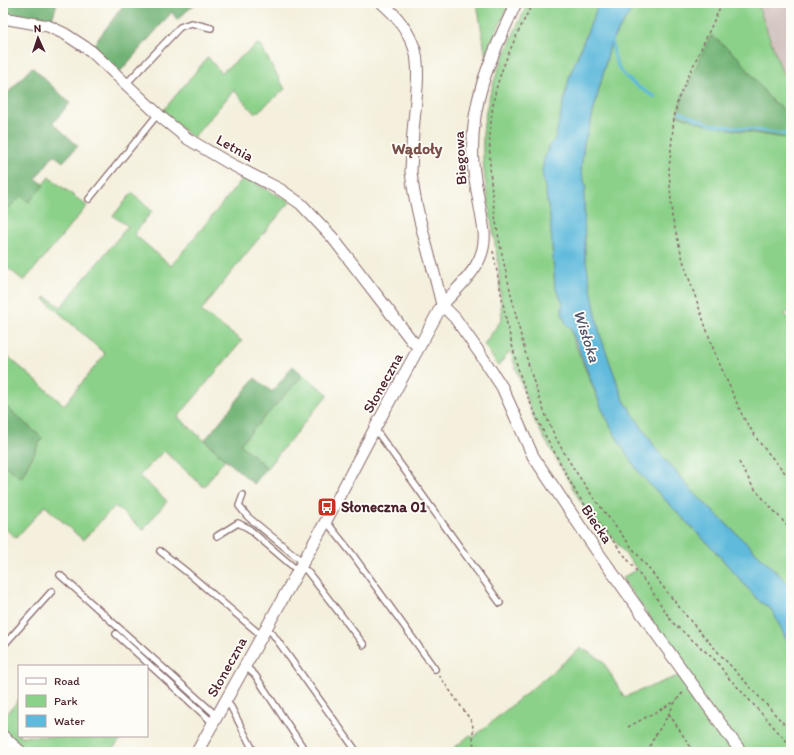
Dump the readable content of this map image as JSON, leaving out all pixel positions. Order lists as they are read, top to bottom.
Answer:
{
  "streets": {
    "street": [
      "Letnia",
      "Biegowa",
      "Słoneczna",
      "Biecka"
    ]
  },
  "crossings": [
    ["Letnia", "Słoneczna"],
    ["Biegowa", "Słoneczna"],
    ["Biegowa", "Biecka"],
    ["Słoneczna", "Biecka"]
  ],
  "districts": ["Wądoły"],
  "water": ["Wisłoka"],
  "places": {
    "bus stop": ["Słoneczna 01"]
  },
  "legend": ["Road", "Park", "Water"],
  "north": "top"
}
